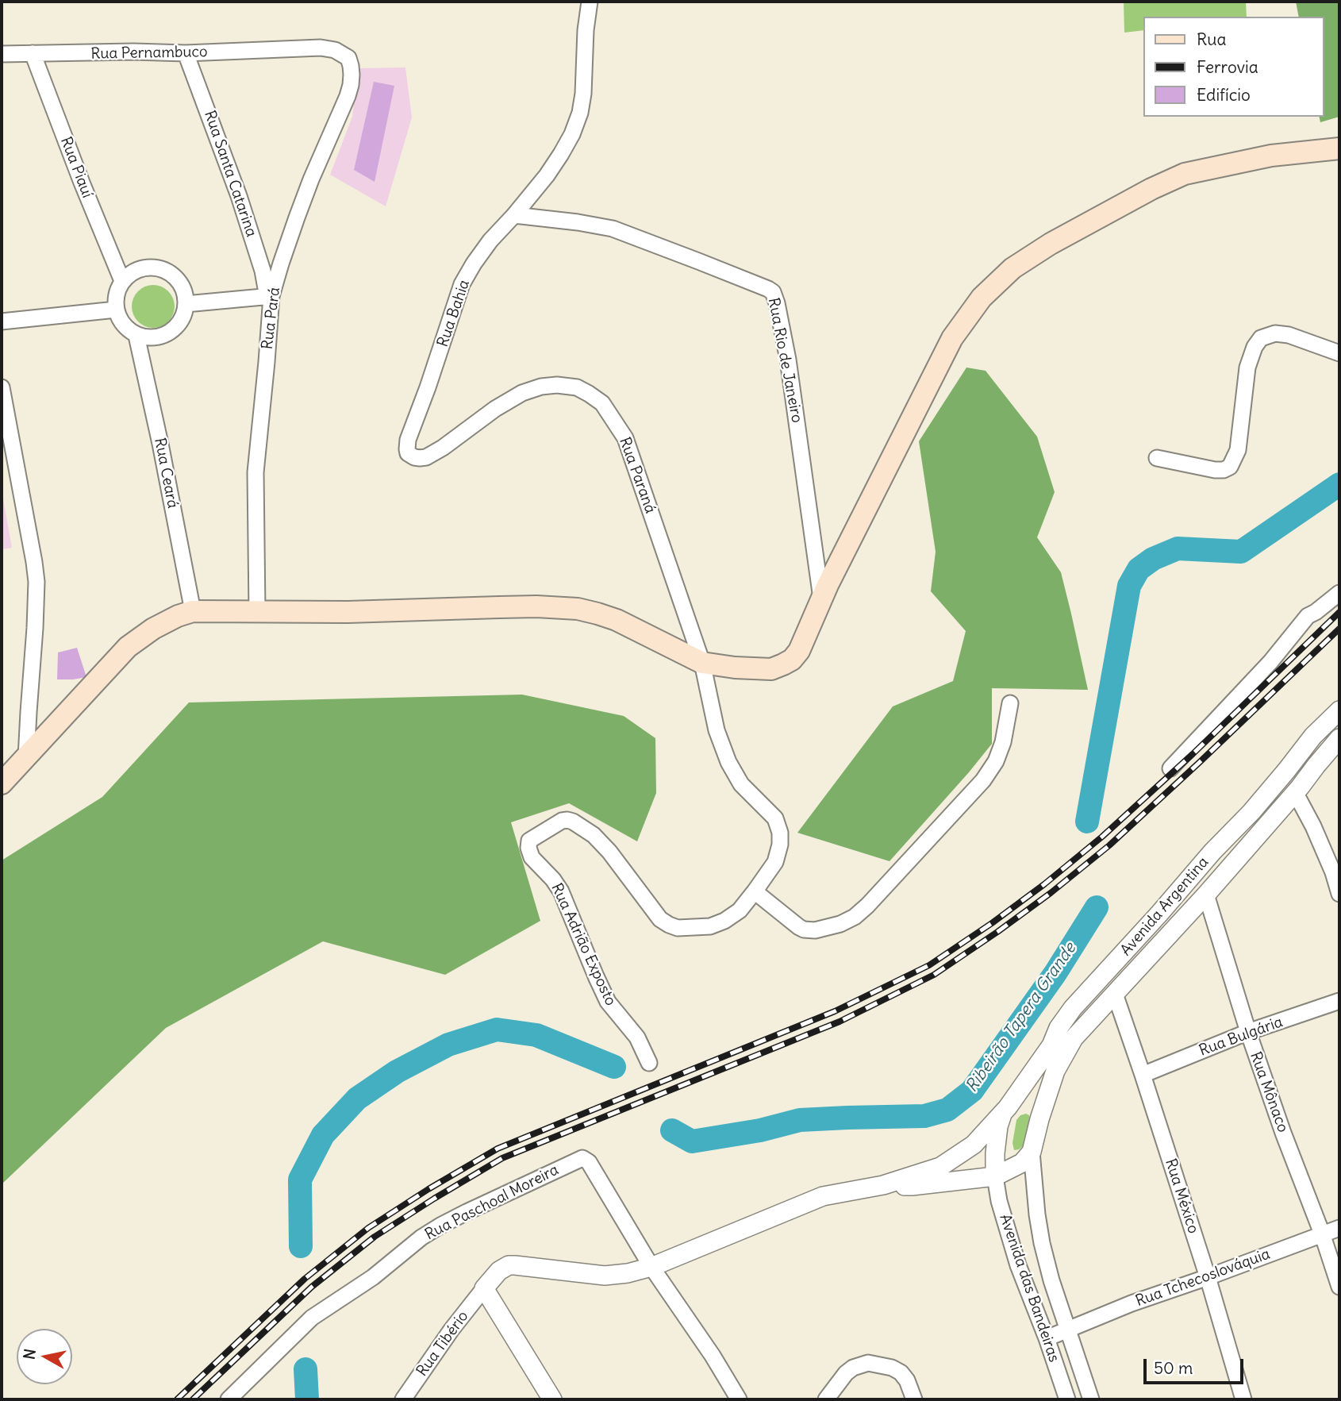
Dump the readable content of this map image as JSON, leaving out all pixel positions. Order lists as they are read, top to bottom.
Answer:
{
  "streets": {
    "street": [
      "Rua Pernambuco",
      "Rua Piauí",
      "Rua Santa Catarina",
      "Rua Bahia",
      "Rua Pará",
      "Rua Rio de Janeiro",
      "Rua Ceará",
      "Rua Paraná",
      "Avenida Argentina",
      "Rua Adrião Exposto",
      "Rua Bulgária",
      "Rua Mônaco",
      "Rua México",
      "Rua Paschoal Moreira",
      "Rua Tchecoslováquia",
      "Avenida das Bandeiras",
      "Rua Tibério"
    ]
  },
  "crossings": [
    ["Rua Pernambuco", "Rua Piauí"],
    ["Rua Pernambuco", "Rua Santa Catarina"],
    ["Rua Pernambuco", "Rua Pará"],
    ["Rua Piauí", "Rua Ceará"],
    ["Rua Santa Catarina", "Rua Pará"],
    ["Rua Bahia", "Rua Rio de Janeiro"],
    ["Rua Bahia", "Rua Paraná"],
    ["Rua Paraná", "Rua Adrião Exposto"],
    ["Avenida Argentina", "Rua Mônaco"],
    ["Avenida Argentina", "Rua México"],
    ["Avenida Argentina", "Avenida das Bandeiras"],
    ["Rua Bulgária", "Rua Mônaco"],
    ["Rua Bulgária", "Rua México"],
    ["Rua Mônaco", "Rua Tchecoslováquia"],
    ["Rua México", "Rua Tchecoslováquia"],
    ["Rua Tchecoslováquia", "Avenida das Bandeiras"]
  ],
  "water": ["Ribeirão Tapera Grande"],
  "legend": ["Rua", "Ferrovia", "Edifício"],
  "scale_bar": "50 m",
  "north": "left"
}
